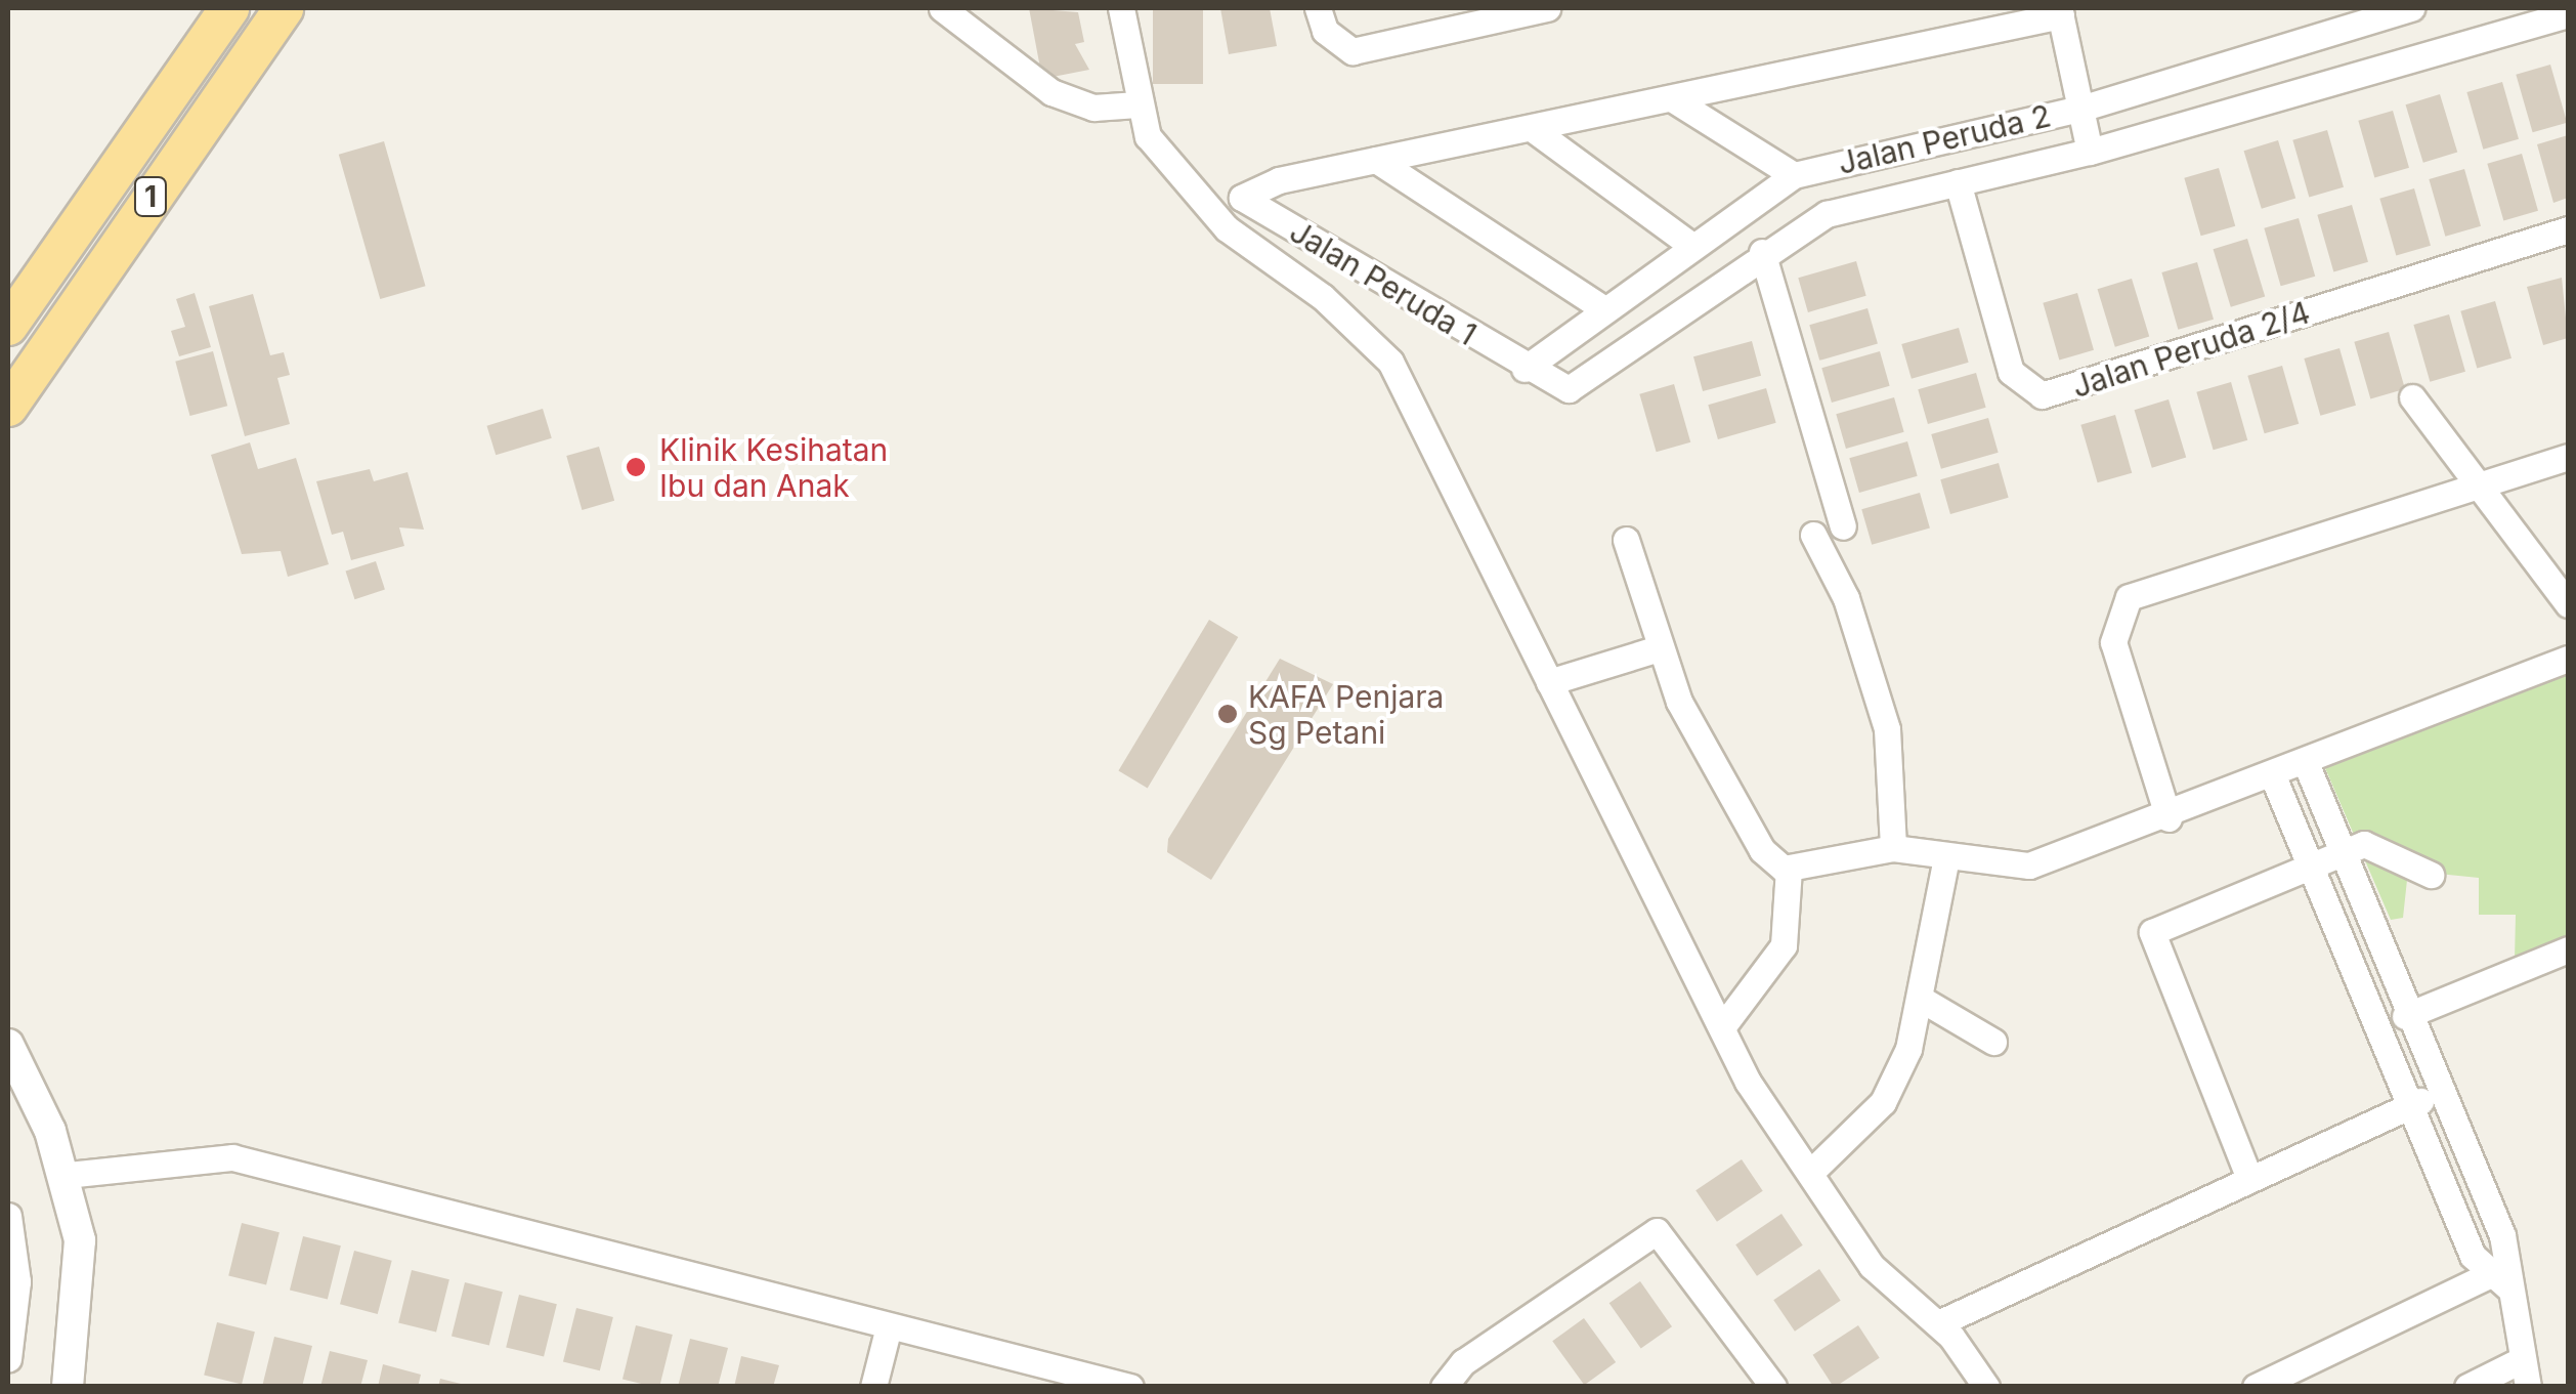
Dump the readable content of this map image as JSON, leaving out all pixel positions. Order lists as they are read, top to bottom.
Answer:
{
  "streets": {
    "main road": ["1"],
    "street": ["Jalan Peruda 2", "Jalan Peruda 1", "Jalan Peruda 2/4"]
  },
  "crossings": [
    ["Jalan Peruda 2", "Jalan Peruda 1"],
    ["Jalan Peruda 1", "Jalan Peruda 2/4"]
  ],
  "places": ["Klinik Kesihatan Ibu dan Anak", "KAFA Penjara Sg Petani"]
}
